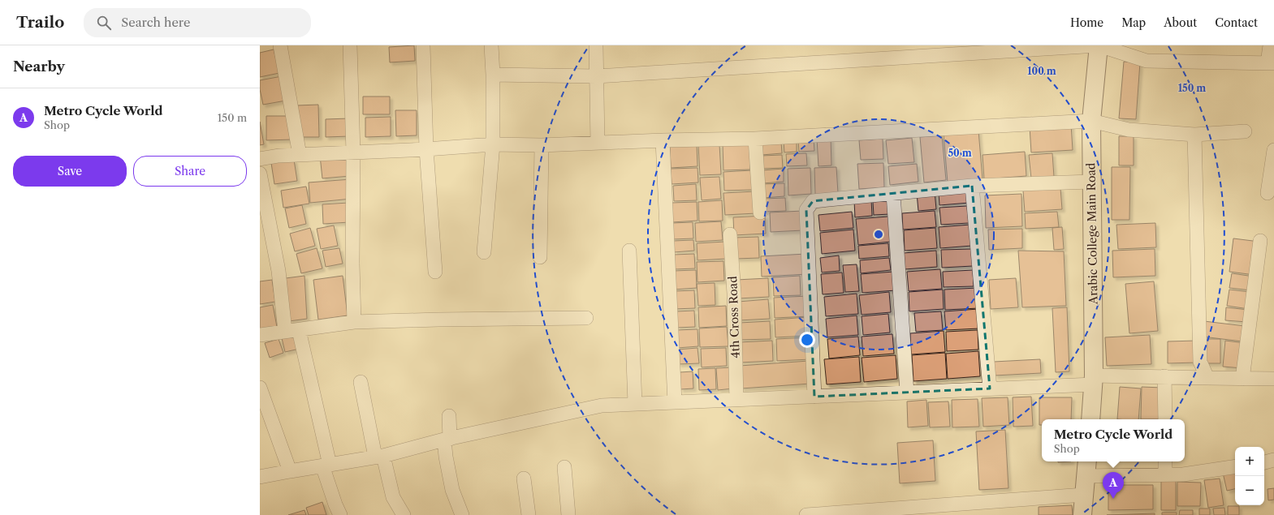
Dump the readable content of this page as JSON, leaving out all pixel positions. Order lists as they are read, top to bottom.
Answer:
{
  "streets": {
    "main road": ["Arabic College Main Road"],
    "street": ["4th Cross Road"]
  },
  "page": {
    "header": "Trailo",
    "search": "Search here",
    "nav": [
      "Home",
      "Map",
      "About",
      "Contact"
    ],
    "heading": "Nearby",
    "list": [
      {
        "mark": "A",
        "name": "Metro Cycle World",
        "note": "Shop",
        "value": "150 m"
      }
    ],
    "buttons": ["Save", "Share"],
    "popup": ["Metro Cycle World", "Shop"],
    "map_buttons": ["+", "−"],
    "pins": "A"
  },
  "rings": ["100 m", "150 m", "50 m"]
}
